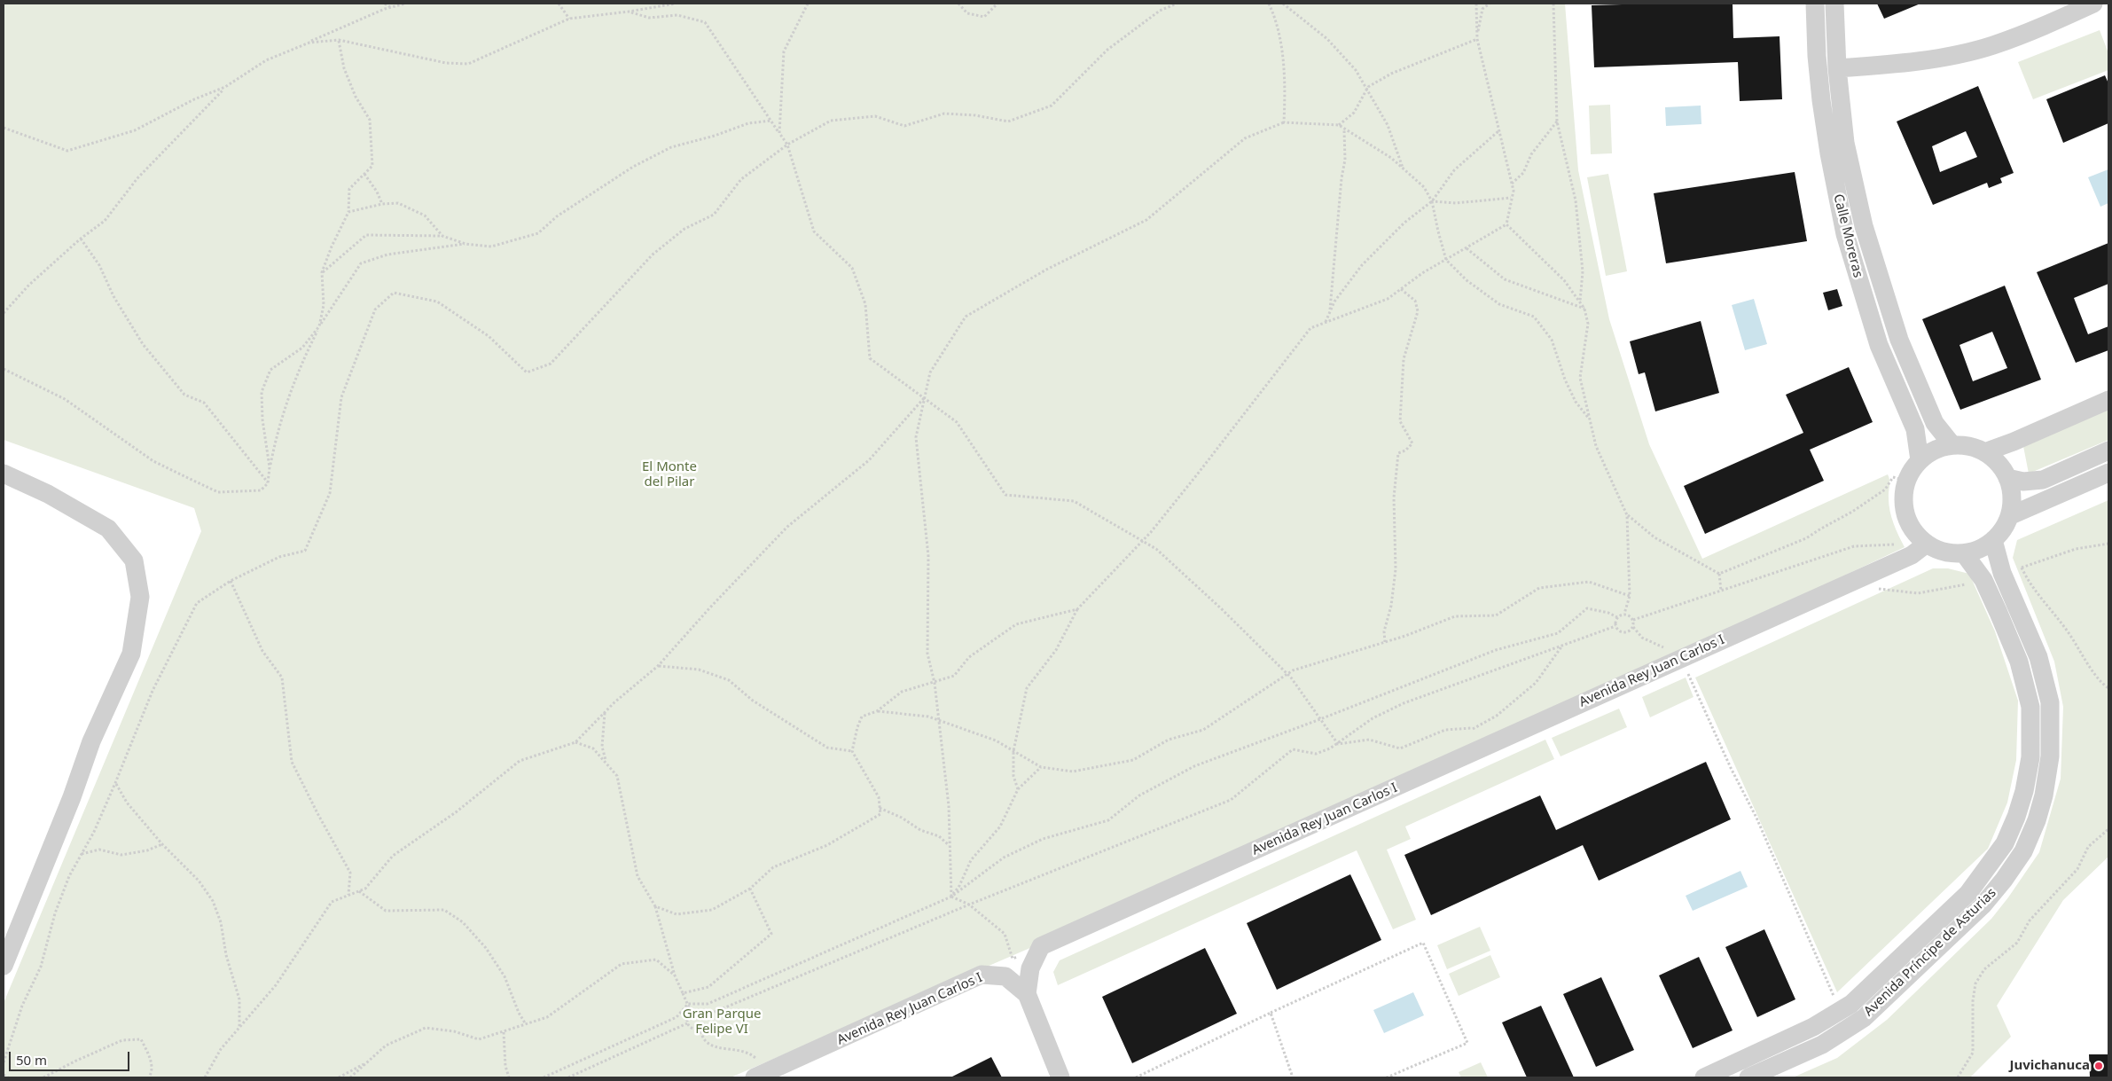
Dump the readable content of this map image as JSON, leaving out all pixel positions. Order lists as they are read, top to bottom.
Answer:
{
  "streets": {
    "street": ["Calle Moreras", "Avenida Rey Juan Carlos I", "Avenida Príncipe de Asturias"]
  },
  "crossings": [
    ["Calle Moreras", "Avenida Rey Juan Carlos I"],
    ["Calle Moreras", "Avenida Príncipe de Asturias"],
    ["Avenida Rey Juan Carlos I", "Avenida Príncipe de Asturias"]
  ],
  "parks": ["El Monte del Pilar", "Gran Parque Felipe VI"],
  "places": ["Juvichanuca"],
  "scale_bar": "50 m"
}
